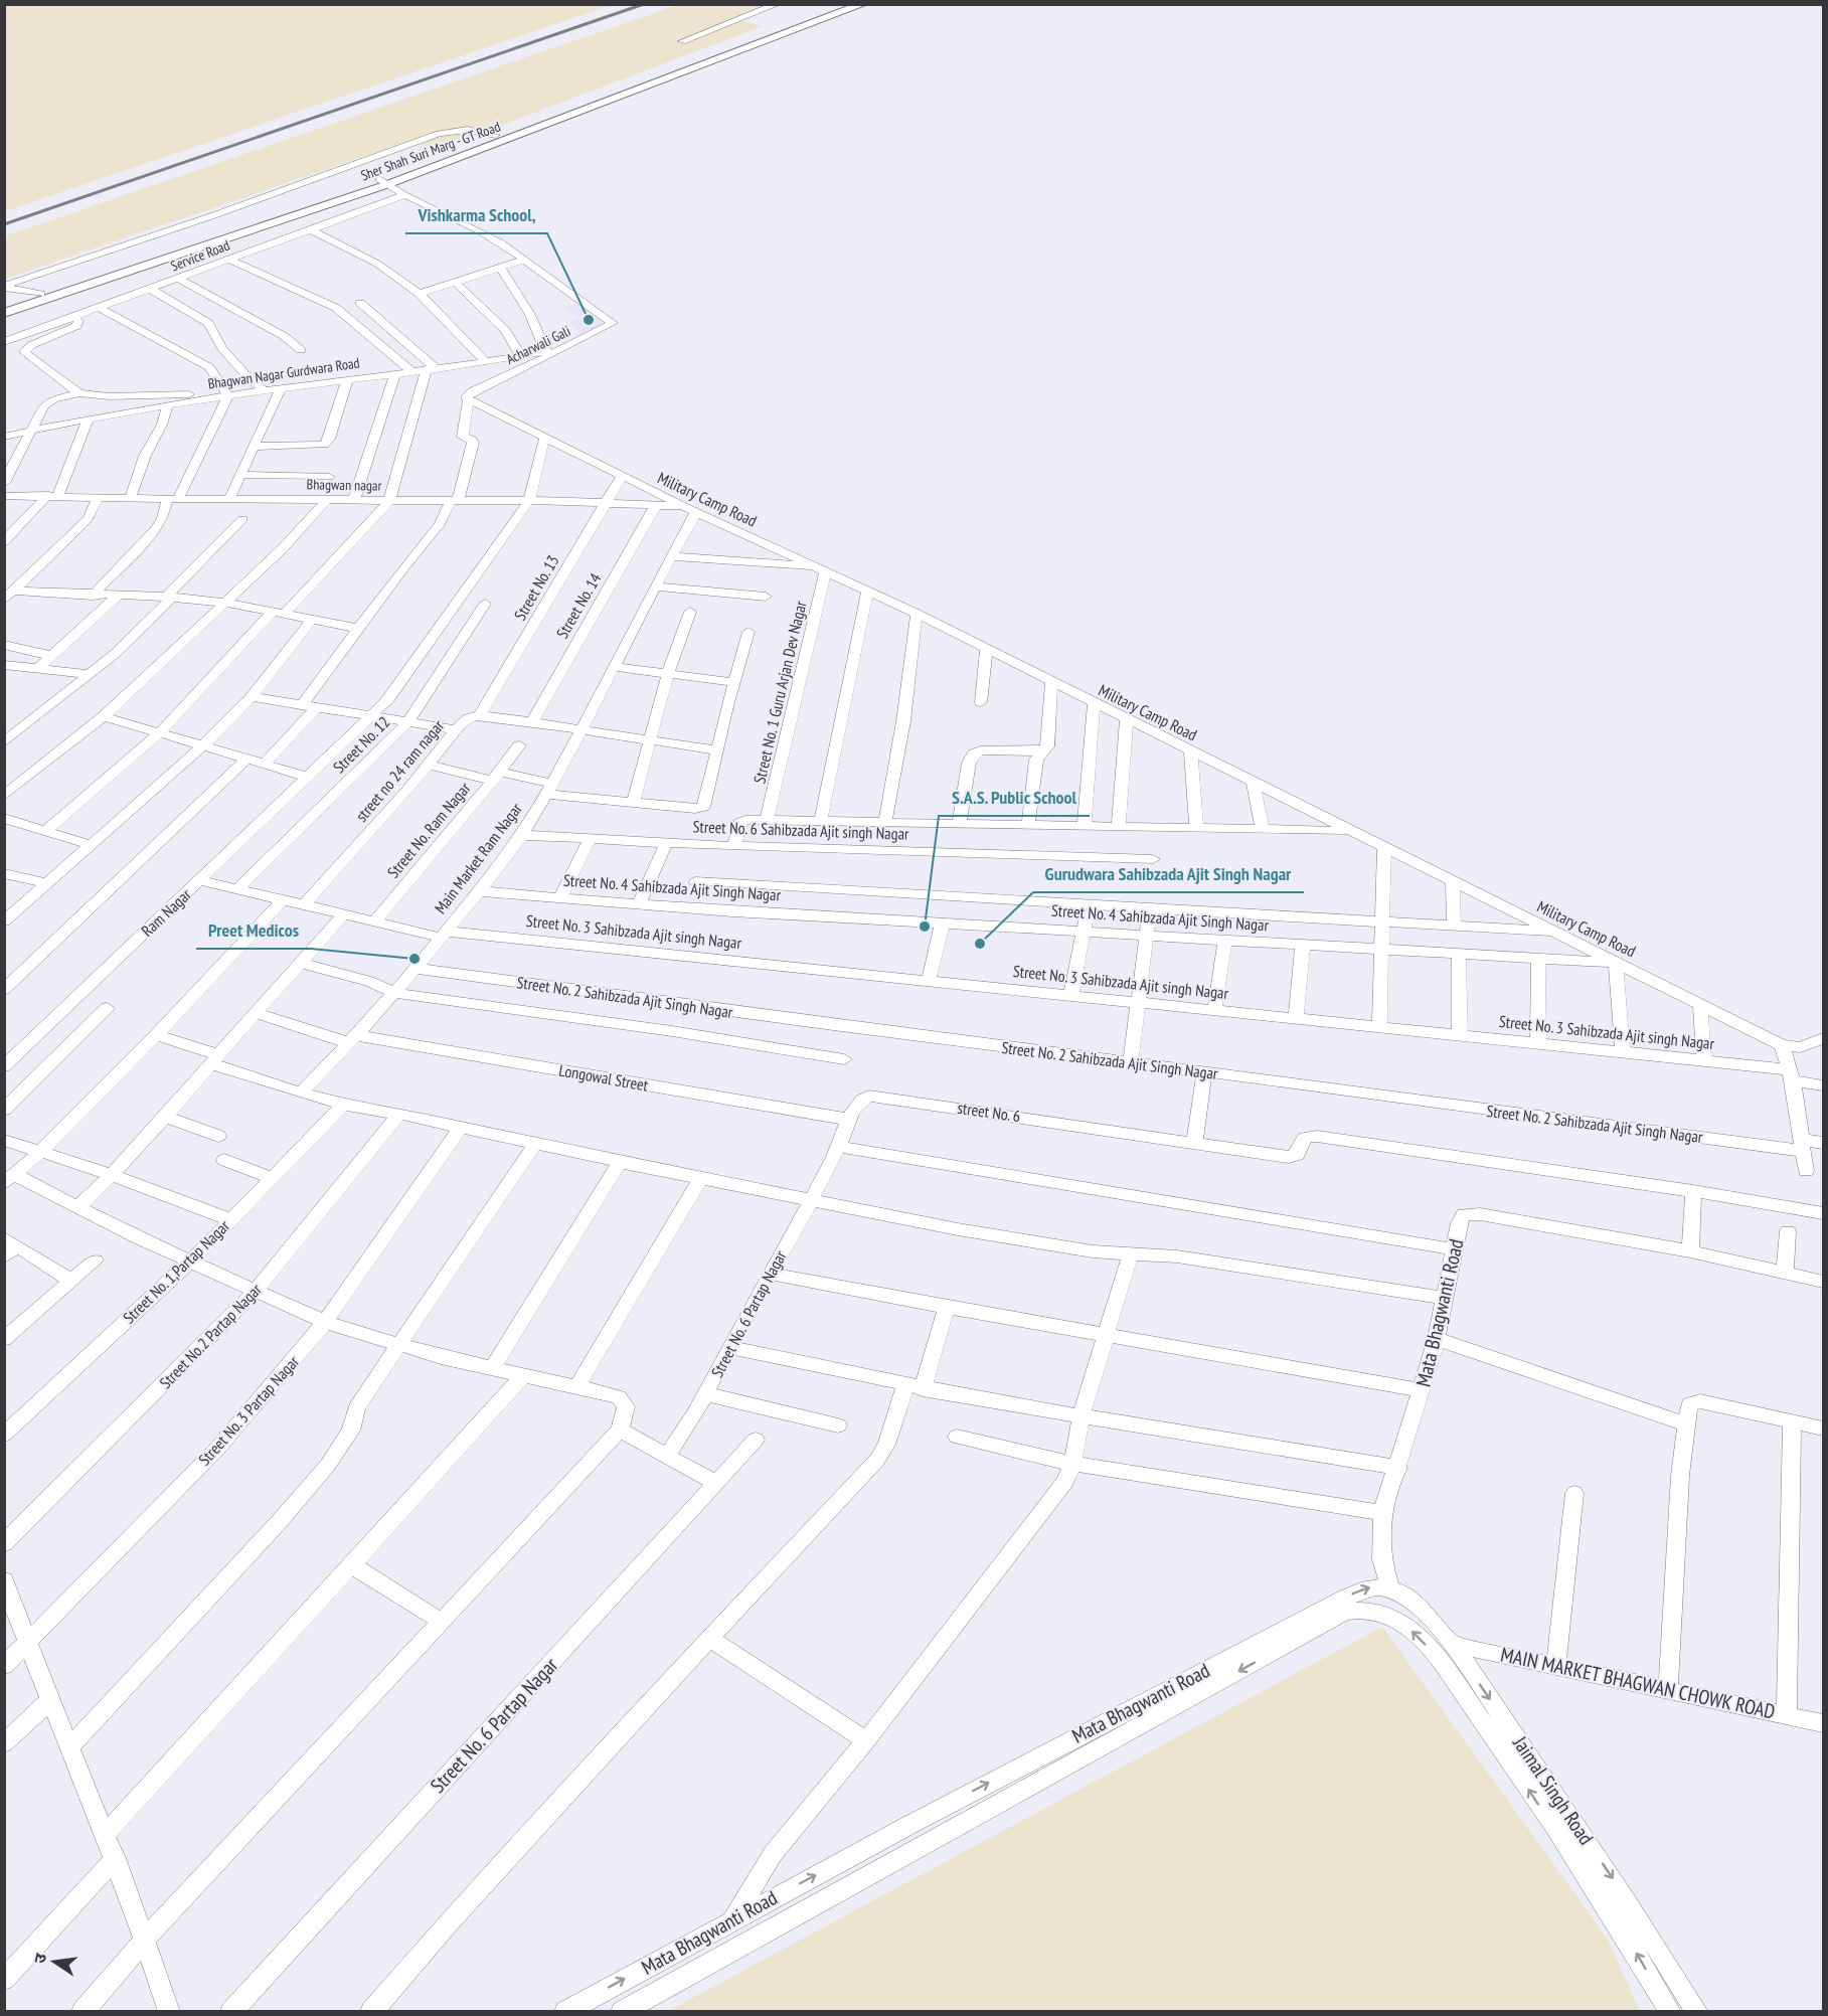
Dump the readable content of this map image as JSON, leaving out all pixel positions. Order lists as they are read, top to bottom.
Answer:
{
  "streets": {
    "main road": ["Sher Shah Suri Marg - GT Road"],
    "street": [
      "Service Road",
      "Acharwali Gali",
      "Bhagwan Nagar Gurdwara Road",
      "Bhagwan nagar",
      "Military Camp Road",
      "Street No. 13",
      "Street No. 14",
      "Street No. 1 Guru Arjan Dev Nagar",
      "Street No. 12",
      "street no 24 ram nagar",
      "Street No. Ram Nagar",
      "Street No. 6 Sahibzada Ajit singh Nagar",
      "Main Market Ram Nagar",
      "Street No. 4 Sahibzada Ajit Singh Nagar",
      "Ram Nagar",
      "Street No. 3 Sahibzada Ajit singh Nagar",
      "Street No. 2 Sahibzada Ajit Singh Nagar",
      "Longowal Street",
      "street No. 6",
      "Street No. 1,Partap Nagar",
      "Mata Bhagwanti Road",
      "Street No. 6 Partap Nagar",
      "Street No.2 Partap Nagar",
      "Street No. 3 Partap Nagar",
      "MAIN MARKET BHAGWAN CHOWK ROAD",
      "Jaimal Singh Road"
    ]
  },
  "crossings": [
    ["Sher Shah Suri Marg - GT Road", "Service Road"],
    ["Sher Shah Suri Marg - GT Road", "Acharwali Gali"],
    ["Service Road", "Acharwali Gali"],
    ["Acharwali Gali", "Bhagwan Nagar Gurdwara Road"],
    ["Acharwali Gali", "Military Camp Road"],
    ["Bhagwan nagar", "Military Camp Road"],
    ["Bhagwan nagar", "Street No. 13"],
    ["Bhagwan nagar", "Street No. 14"],
    ["Military Camp Road", "Street No. 13"],
    ["Military Camp Road", "Street No. 1 Guru Arjan Dev Nagar"],
    ["Military Camp Road", "Main Market Ram Nagar"],
    ["Military Camp Road", "Street No. 4 Sahibzada Ajit Singh Nagar"],
    ["Street No. 13", "street no 24 ram nagar"],
    ["Street No. 12", "Ram Nagar"],
    ["street no 24 ram nagar", "Ram Nagar"],
    ["Street No. Ram Nagar", "Ram Nagar"],
    ["Street No. 6 Sahibzada Ajit singh Nagar", "Main Market Ram Nagar"],
    ["Main Market Ram Nagar", "Street No. 4 Sahibzada Ajit Singh Nagar"],
    ["Main Market Ram Nagar", "Ram Nagar"],
    ["Main Market Ram Nagar", "Street No. 3 Sahibzada Ajit singh Nagar"],
    ["Main Market Ram Nagar", "Street No. 2 Sahibzada Ajit Singh Nagar"],
    ["Main Market Ram Nagar", "Longowal Street"],
    ["Ram Nagar", "Street No. 3 Sahibzada Ajit singh Nagar"],
    ["Longowal Street", "street No. 6"],
    ["street No. 6", "Street No. 6 Partap Nagar"],
    ["Mata Bhagwanti Road", "Jaimal Singh Road"],
    ["MAIN MARKET BHAGWAN CHOWK ROAD", "Jaimal Singh Road"]
  ],
  "one_way": ["Mata Bhagwanti Road", "Jaimal Singh Road"],
  "places": [
    "Vishkarma School,",
    "S.A.S. Public School",
    "Gurudwara Sahibzada Ajit Singh Nagar",
    "Preet Medicos"
  ],
  "north": "left"
}
